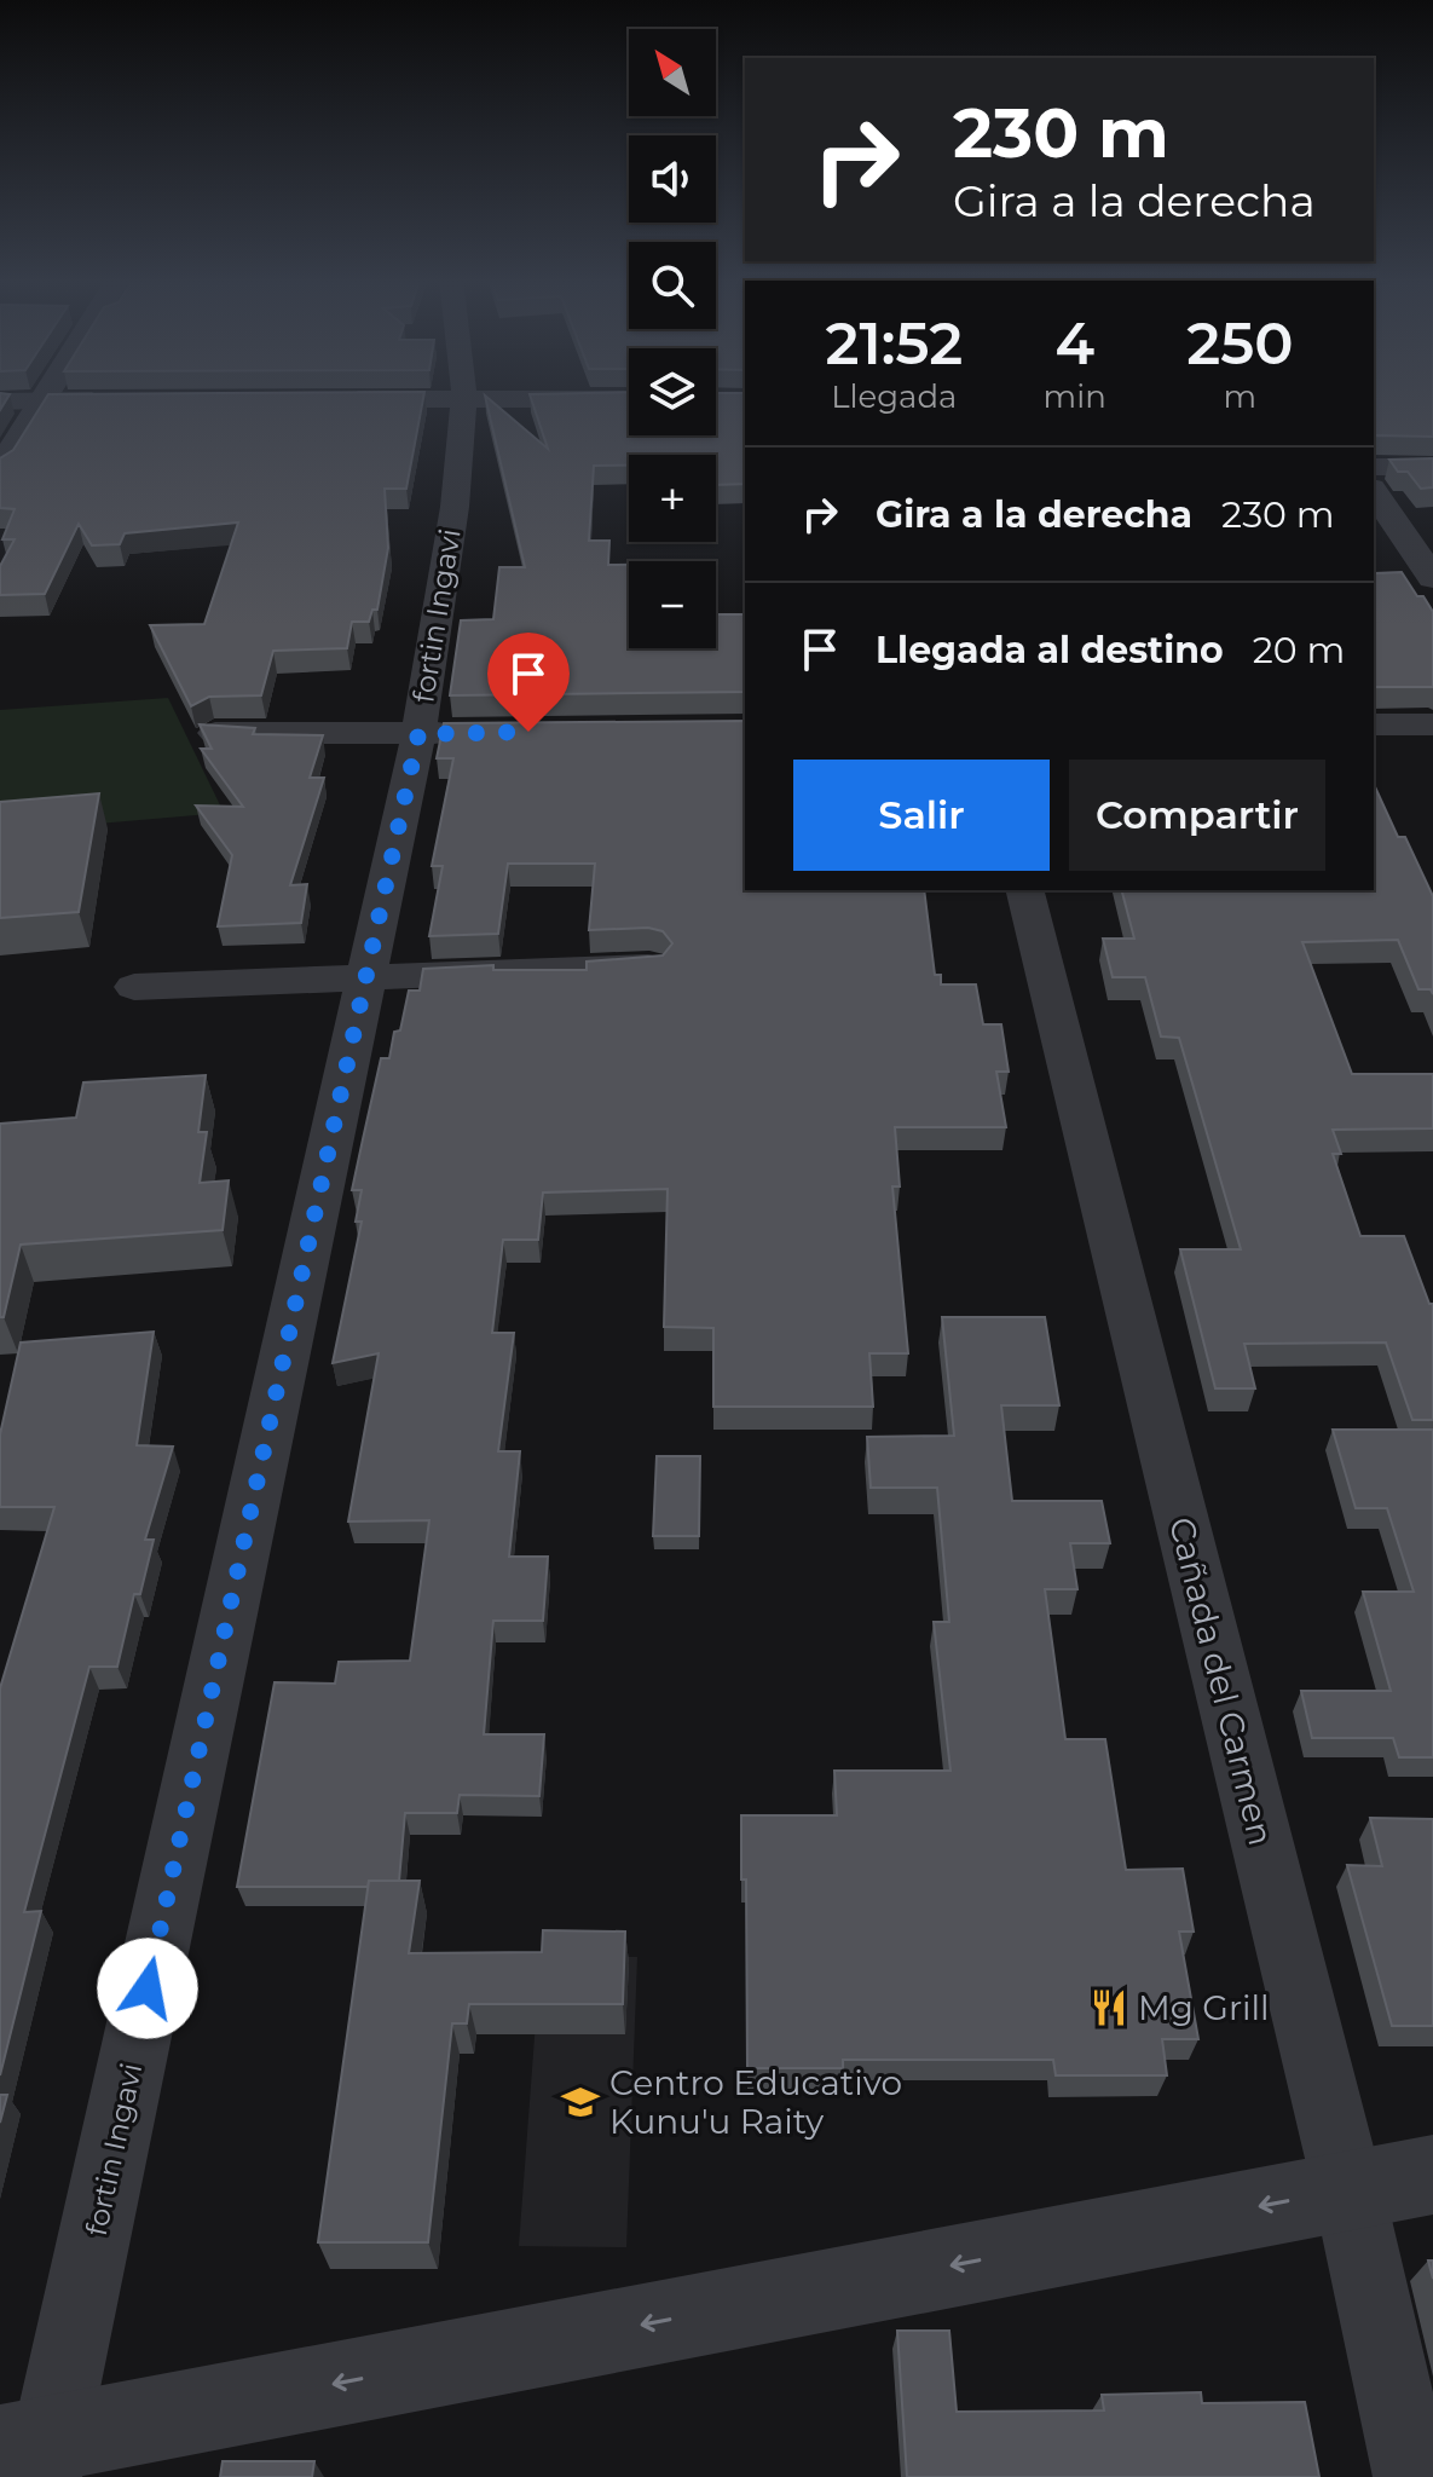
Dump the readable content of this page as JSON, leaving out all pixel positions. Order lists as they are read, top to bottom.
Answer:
{
  "streets": {
    "street": ["fortin Ingavi", "Cañada del Carmen"]
  },
  "places": {
    "restaurant": ["Mg Grill"],
    "school or university": ["Centro Educativo Kunu'u Raity"]
  },
  "north": "top left",
  "page": {
    "map_buttons": ["+", "−"],
    "turn": ["230 m", "Gira a la derecha"],
    "eta": [
      "21:52",
      "Llegada",
      "4",
      "min",
      "250",
      "m"
    ],
    "list": [
      {
        "name": "Gira a la derecha",
        "value": "230 m"
      },
      {
        "name": "Llegada al destino",
        "value": "20 m"
      }
    ],
    "buttons": ["Salir", "Compartir"]
  }
}
